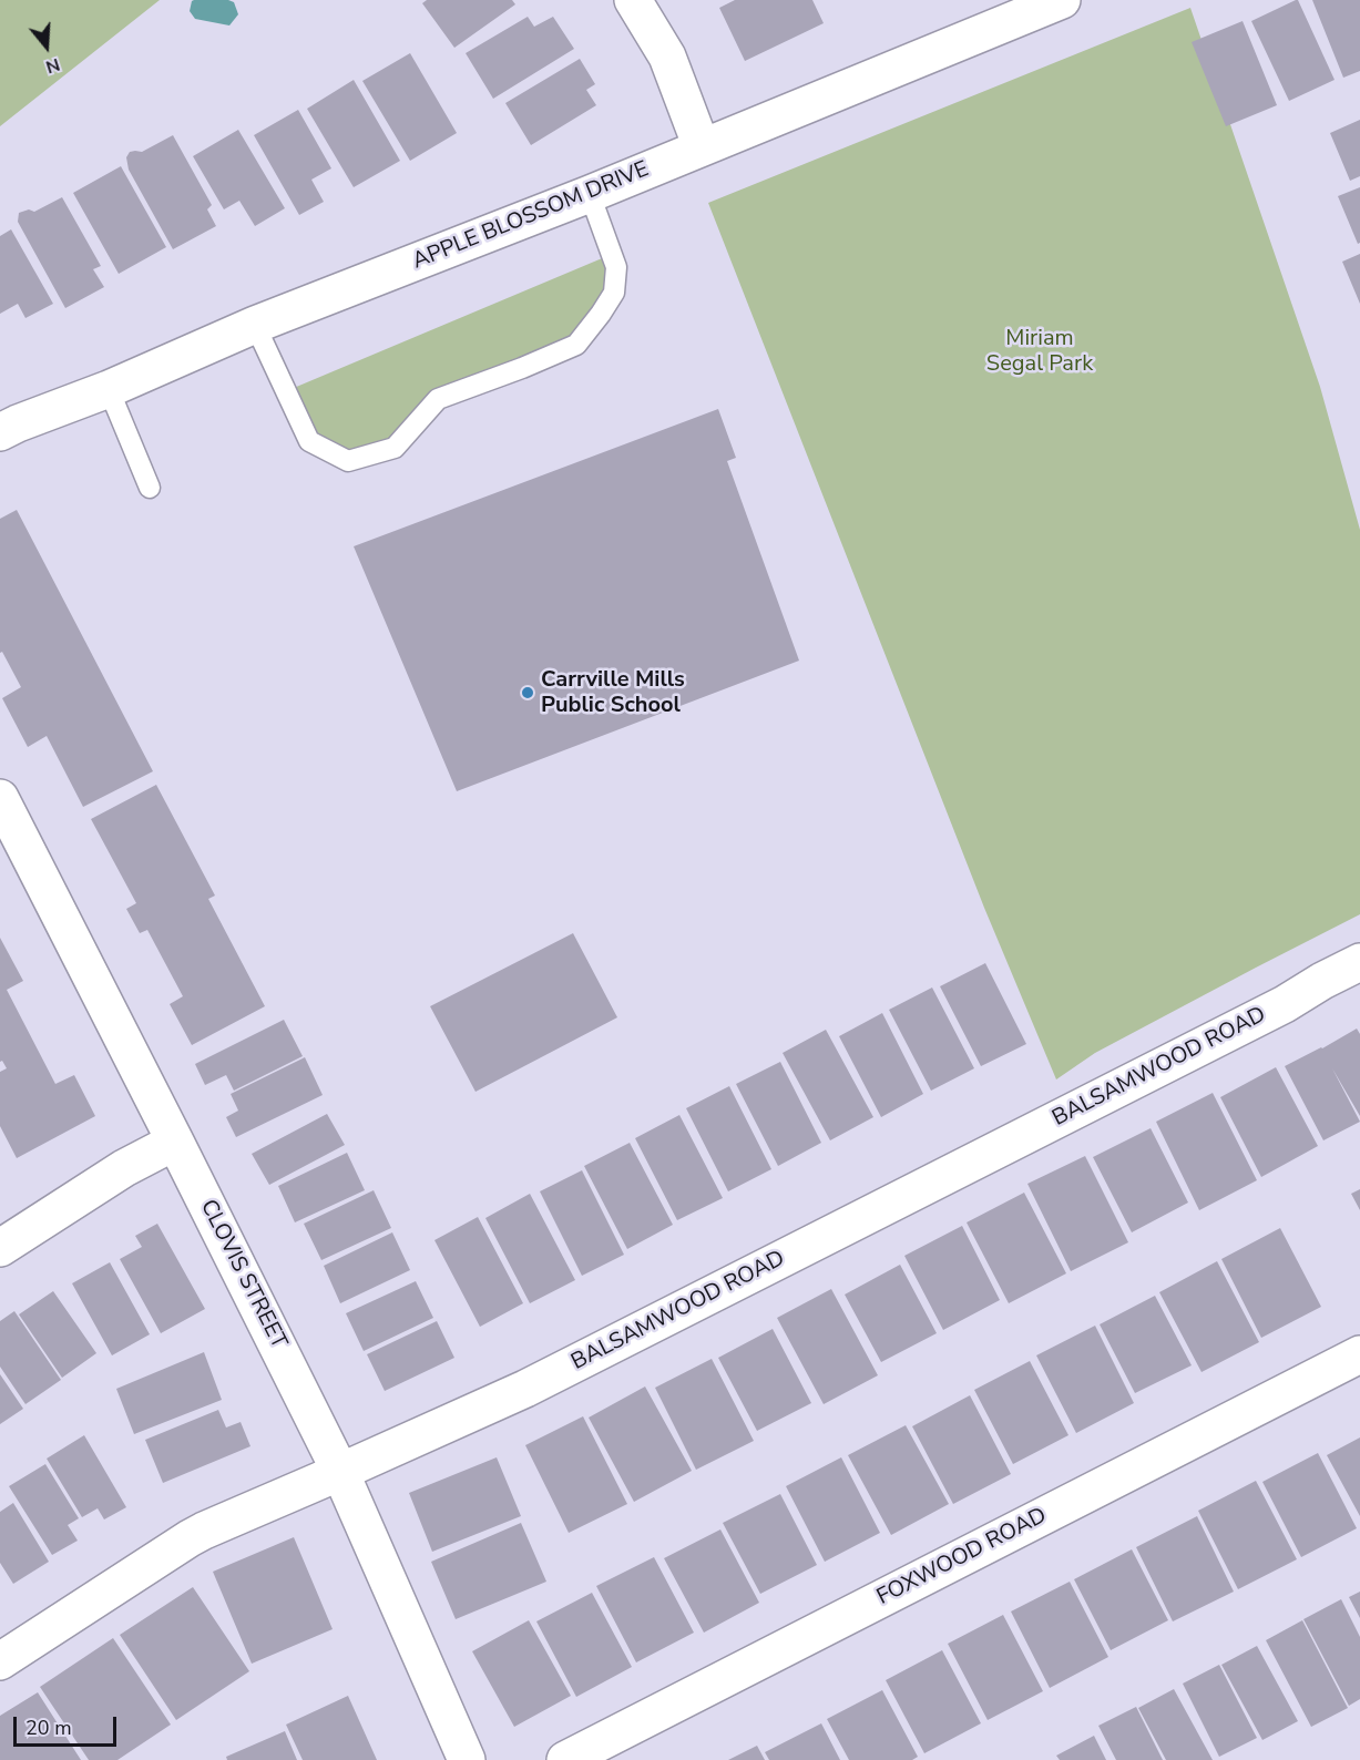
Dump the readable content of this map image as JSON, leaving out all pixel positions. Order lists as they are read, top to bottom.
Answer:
{
  "streets": {
    "street": [
      "APPLE BLOSSOM DRIVE",
      "BALSAMWOOD ROAD",
      "CLOVIS STREET",
      "FOXWOOD ROAD"
    ]
  },
  "crossings": [
    ["BALSAMWOOD ROAD", "CLOVIS STREET"]
  ],
  "parks": ["Miriam Segal Park"],
  "places": ["Carrville Mills Public School"],
  "scale_bar": "20 m",
  "north": "bottom"
}
